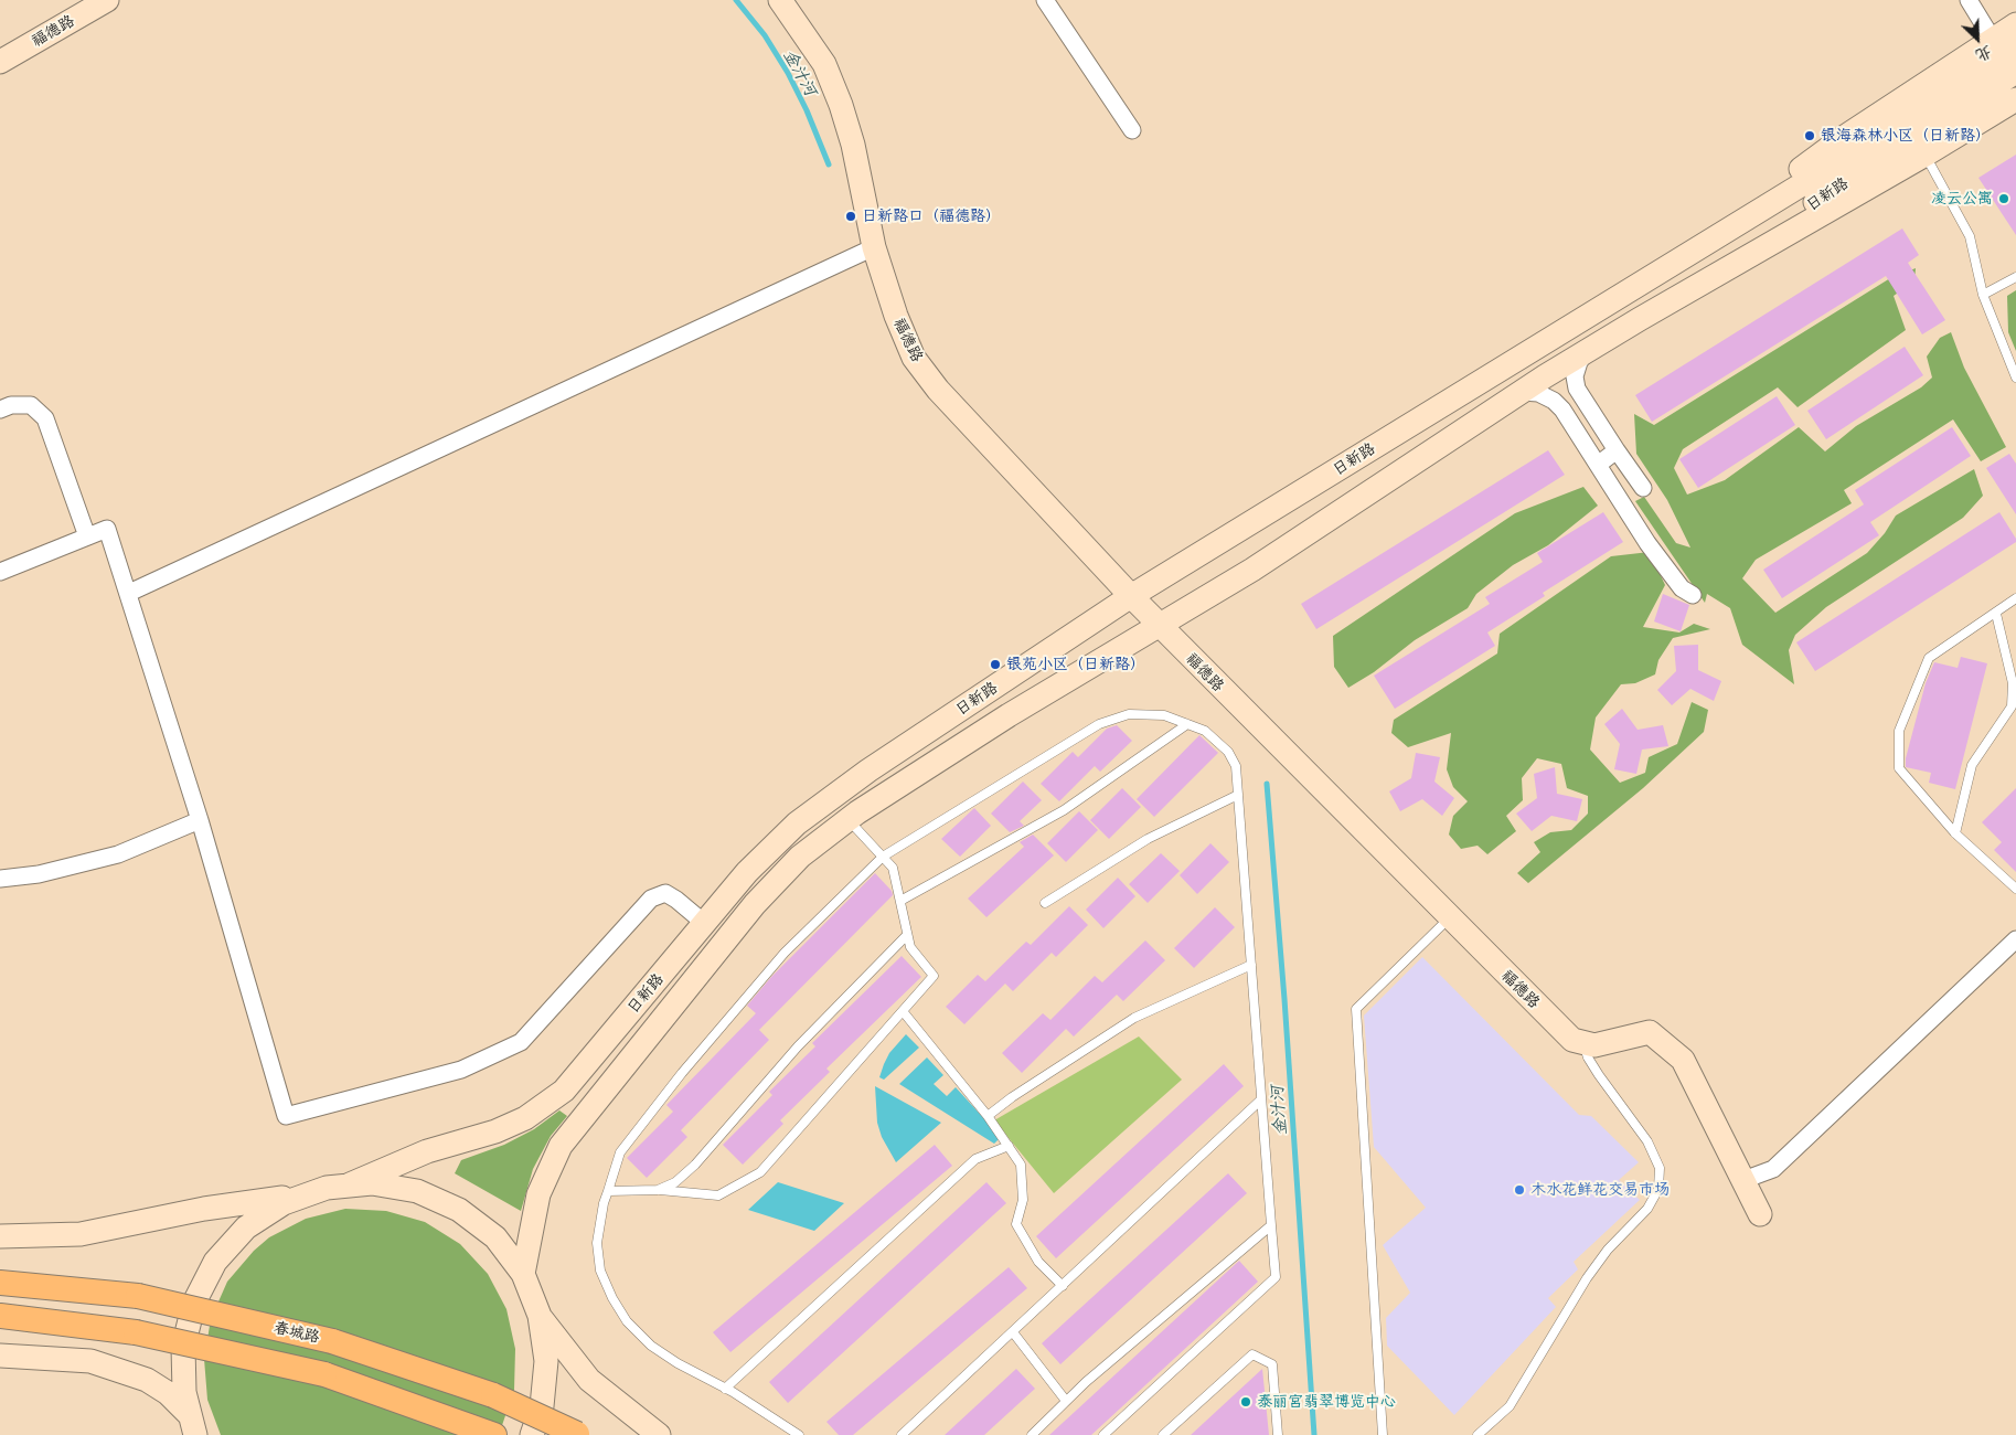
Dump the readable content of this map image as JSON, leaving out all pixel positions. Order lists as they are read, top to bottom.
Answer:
{
  "streets": {
    "main road": ["福德路", "日新路", "春城路"]
  },
  "crossings": [
    ["福德路", "日新路"]
  ],
  "water": ["金汁河"],
  "places": [
    "银海森林小区（日新路）",
    "凌云公寓",
    "日新路口（福德路）",
    "银苑小区（日新路）",
    "木水花鲜花交易市场",
    "泰丽宫翡翠博览中心"
  ],
  "north": "bottom right"
}
